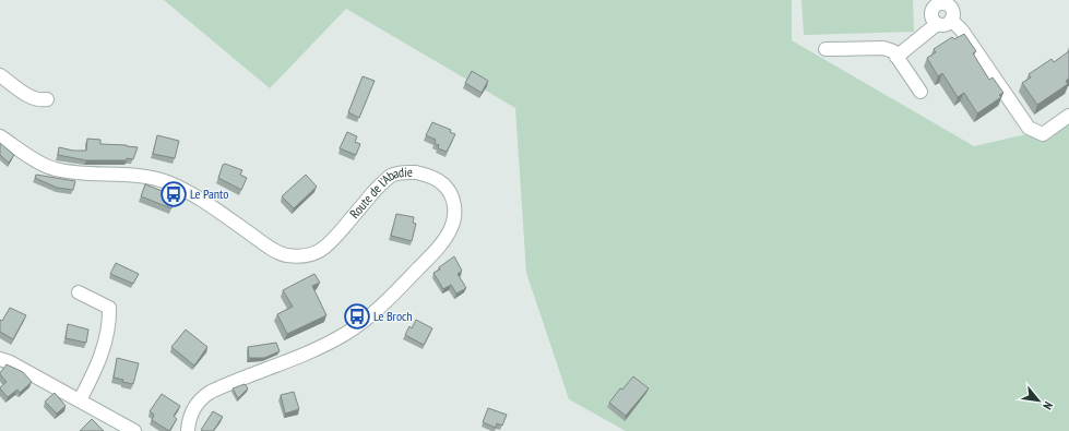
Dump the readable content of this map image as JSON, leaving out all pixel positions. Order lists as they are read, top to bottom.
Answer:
{
  "streets": {
    "street": ["Route de l'Abadie"]
  },
  "places": {
    "bus stop": ["Le Panto", "Le Broch"]
  },
  "north": "bottom right"
}
